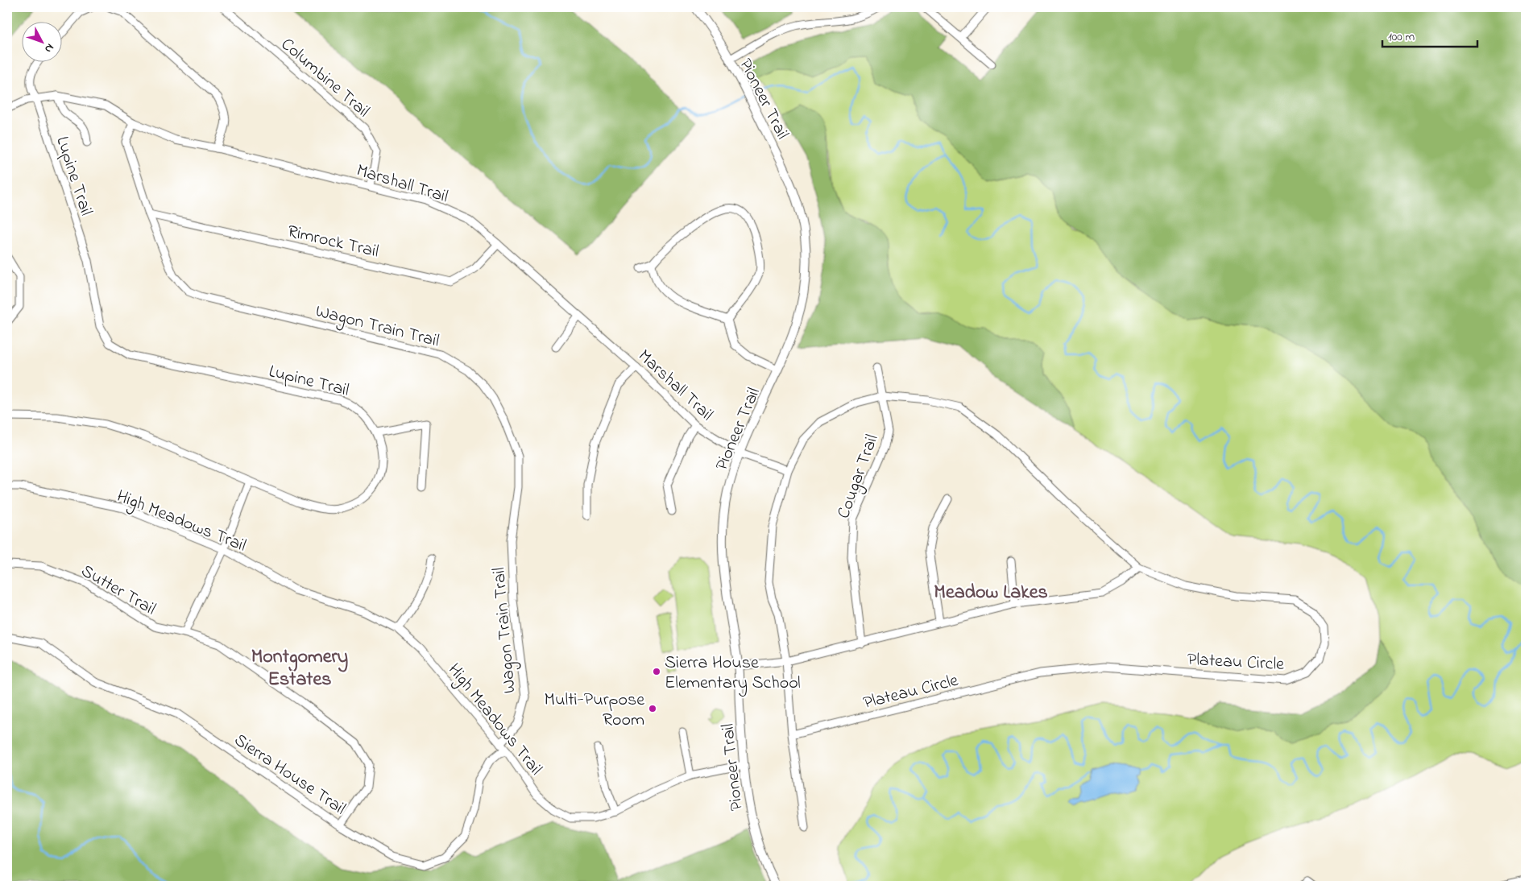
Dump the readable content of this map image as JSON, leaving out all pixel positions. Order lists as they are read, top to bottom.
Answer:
{
  "streets": {
    "main road": ["Pioneer Trail"],
    "street": [
      "Columbine Trail",
      "Lupine Trail",
      "Marshall Trail",
      "Rimrock Trail",
      "Wagon Train Trail",
      "Cougar Trail",
      "High Meadows Trail",
      "Sutter Trail",
      "Plateau Circle",
      "Sierra House Trail"
    ]
  },
  "crossings": [
    ["Columbine Trail", "Marshall Trail"],
    ["Pioneer Trail", "Marshall Trail"],
    ["Pioneer Trail", "High Meadows Trail"],
    ["Lupine Trail", "Marshall Trail"],
    ["Marshall Trail", "Rimrock Trail"],
    ["Marshall Trail", "Wagon Train Trail"],
    ["Rimrock Trail", "Wagon Train Trail"],
    ["Wagon Train Trail", "High Meadows Trail"],
    ["Cougar Trail", "Plateau Circle"],
    ["High Meadows Trail", "Sierra House Trail"],
    ["Sutter Trail", "Sierra House Trail"]
  ],
  "districts": ["Meadow Lakes", "Montgomery Estates"],
  "places": ["Sierra House Elementary School", "Multi-Purpose Room"],
  "scale_bar": "100 m",
  "north": "bottom right"
}
